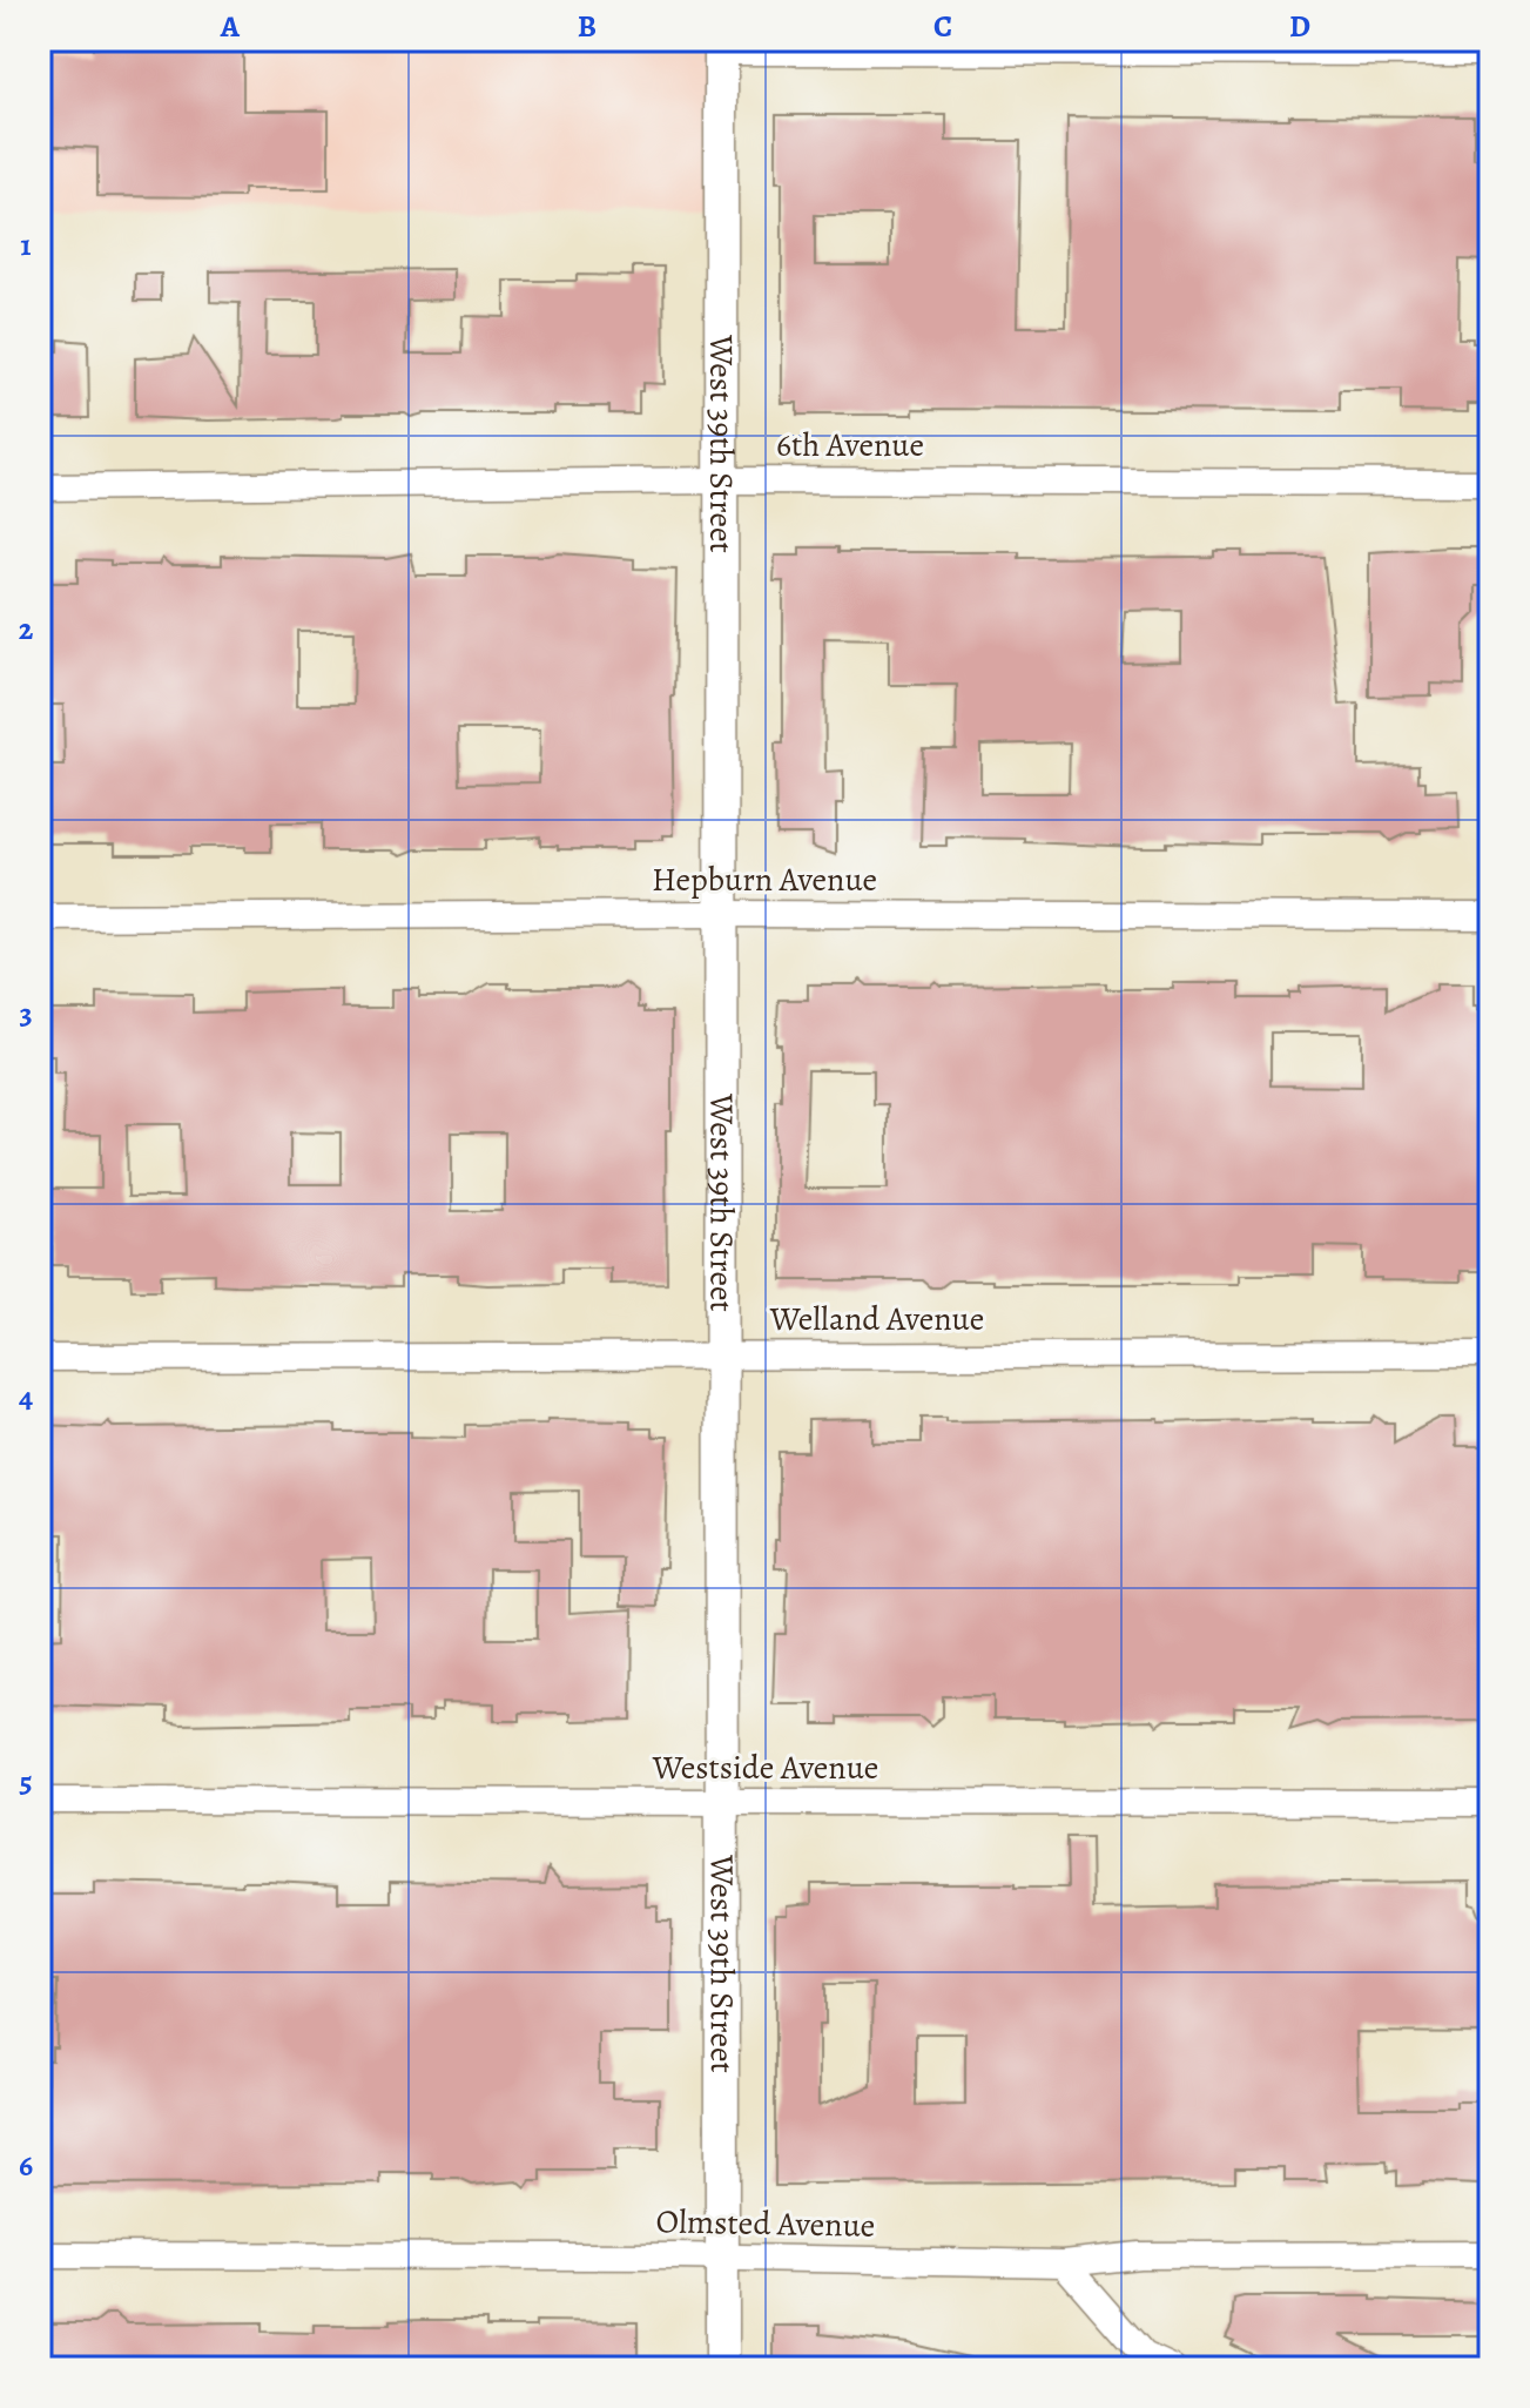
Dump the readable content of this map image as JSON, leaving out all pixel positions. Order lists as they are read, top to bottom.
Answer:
{
  "streets": {
    "street": [
      "West 39th Street",
      "6th Avenue",
      "Hepburn Avenue",
      "Welland Avenue",
      "Westside Avenue",
      "Olmsted Avenue"
    ]
  },
  "crossings": [
    ["West 39th Street", "6th Avenue"],
    ["West 39th Street", "Hepburn Avenue"],
    ["West 39th Street", "Welland Avenue"],
    ["West 39th Street", "Westside Avenue"],
    ["West 39th Street", "Olmsted Avenue"]
  ],
  "grid": {
    "columns": [
      "A",
      "B",
      "C",
      "D"
    ],
    "rows": [
      "1",
      "2",
      "3",
      "4",
      "5",
      "6"
    ]
  }
}
